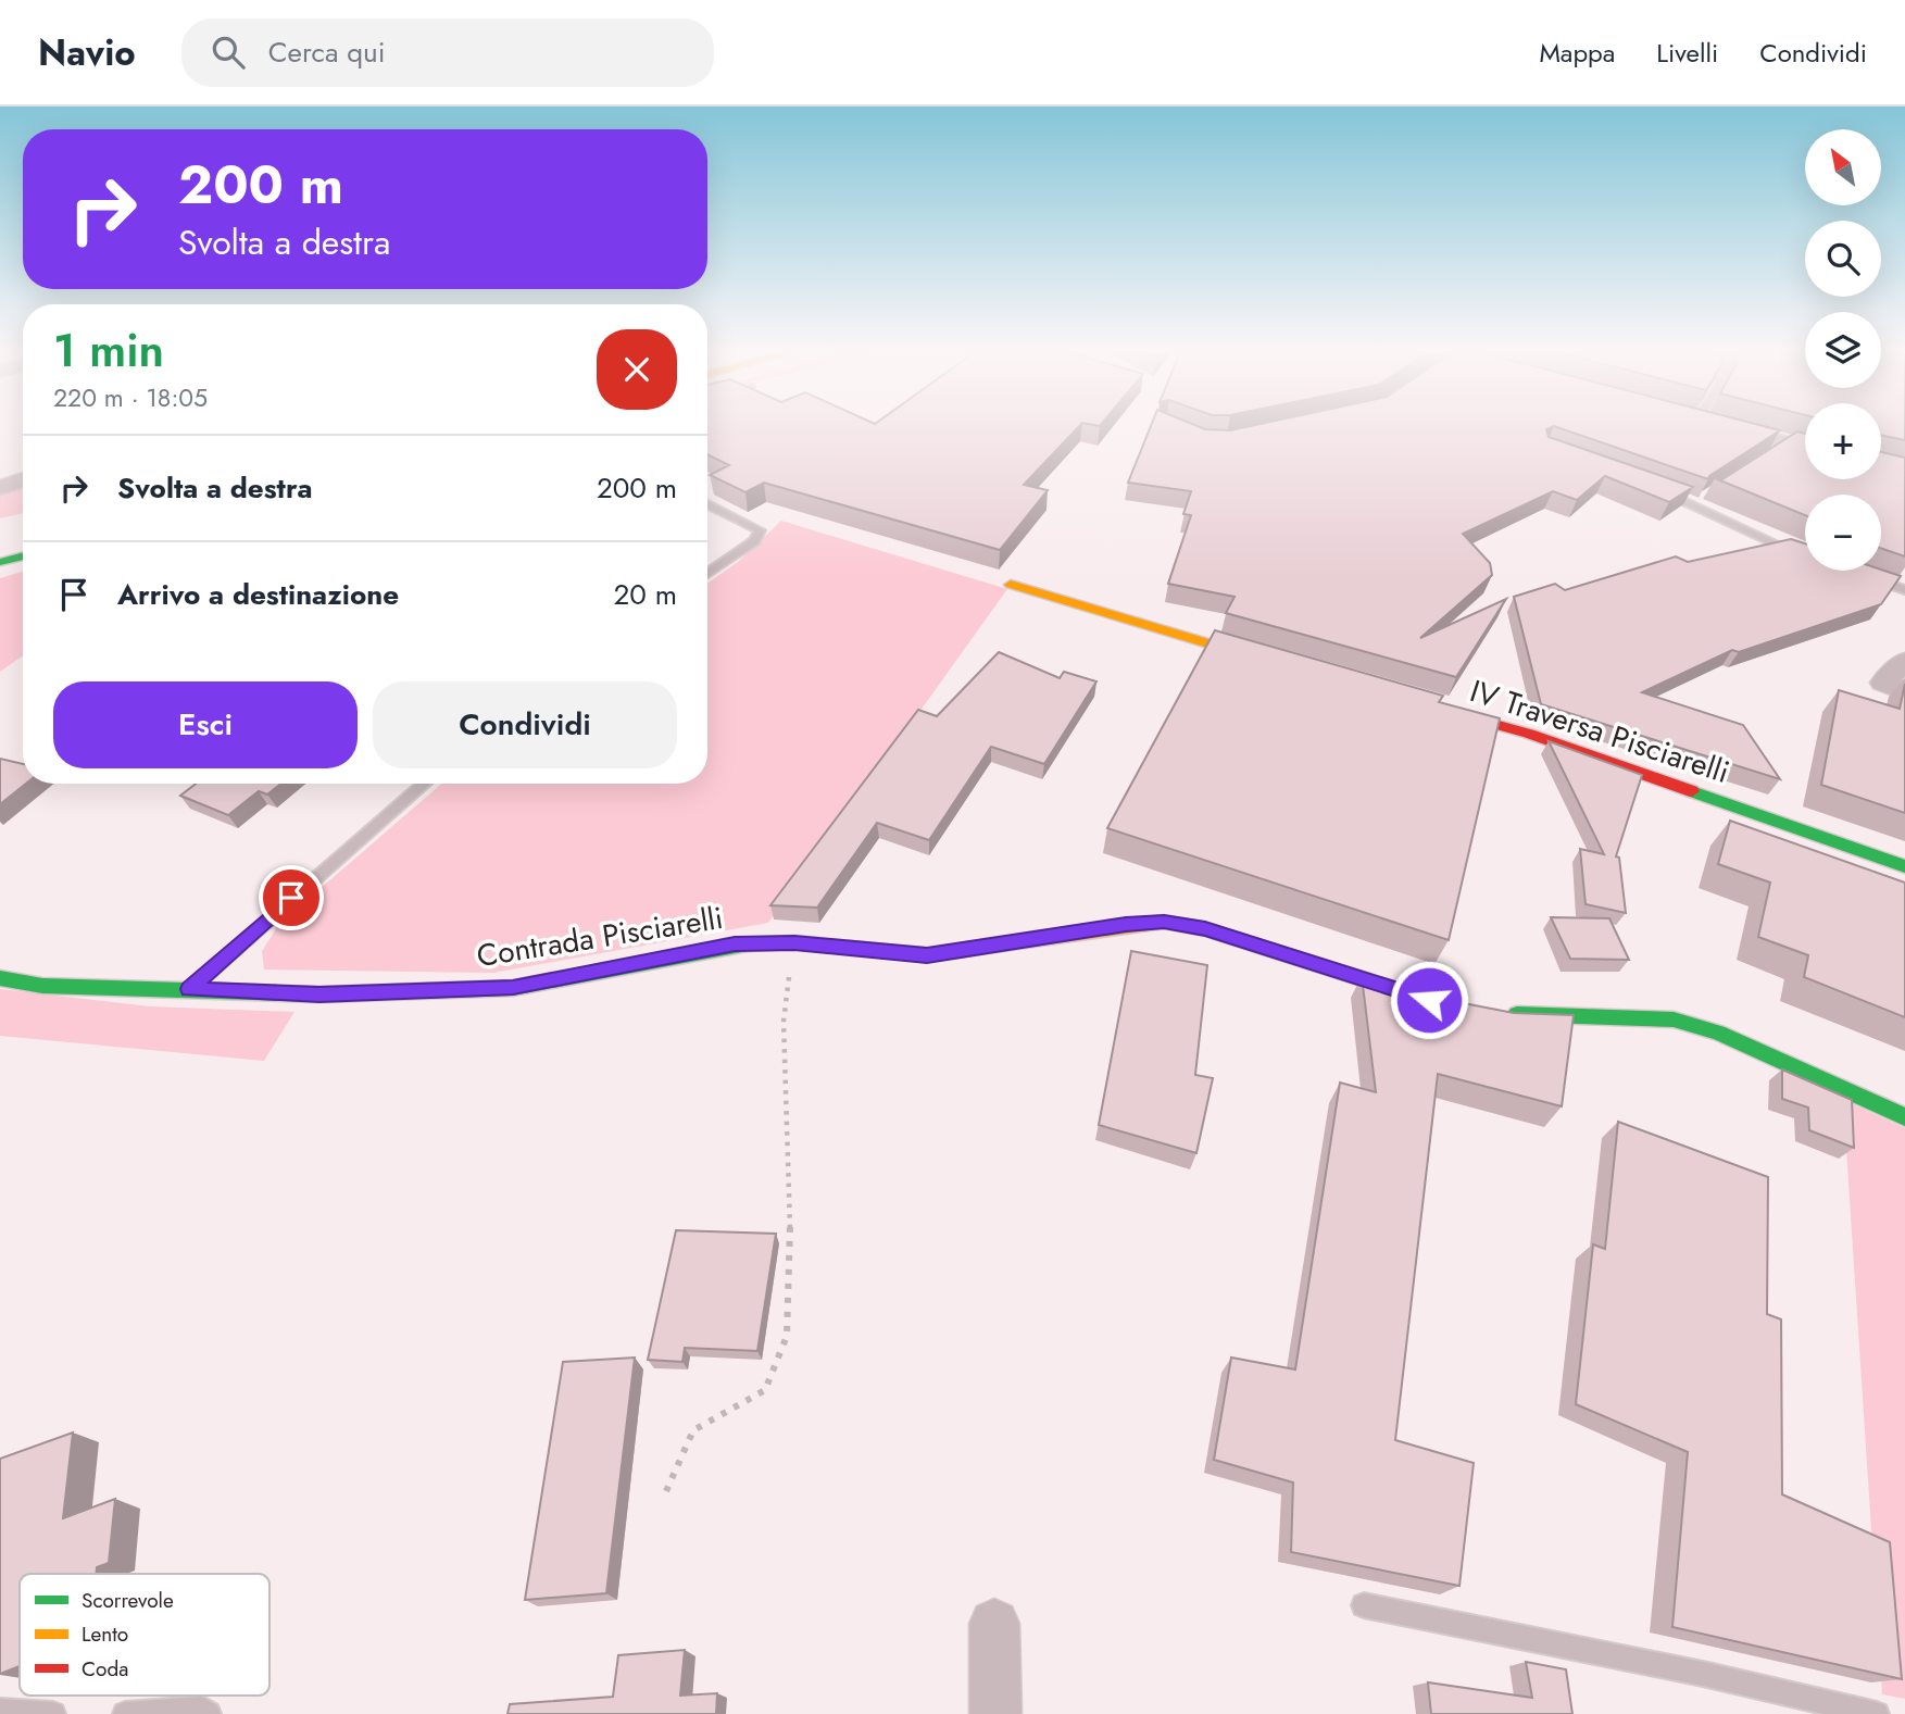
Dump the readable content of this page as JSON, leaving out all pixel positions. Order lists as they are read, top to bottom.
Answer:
{
  "streets": {
    "main road": ["IV Traversa Pisciarelli", "Contrada Pisciarelli"]
  },
  "legend": ["Scorrevole", "Lento", "Coda"],
  "north": "top left",
  "page": {
    "header": "Navio",
    "search": "Cerca qui",
    "nav": ["Mappa", "Livelli", "Condividi"],
    "map_buttons": ["+", "−"],
    "turn": ["200 m", "Svolta a destra"],
    "heading": ["1 min", "220 m · 18:05"],
    "list": [
      {
        "name": "Svolta a destra",
        "value": "200 m"
      },
      {
        "name": "Arrivo a destinazione",
        "value": "20 m"
      }
    ],
    "buttons": ["Esci", "Condividi"]
  }
}
